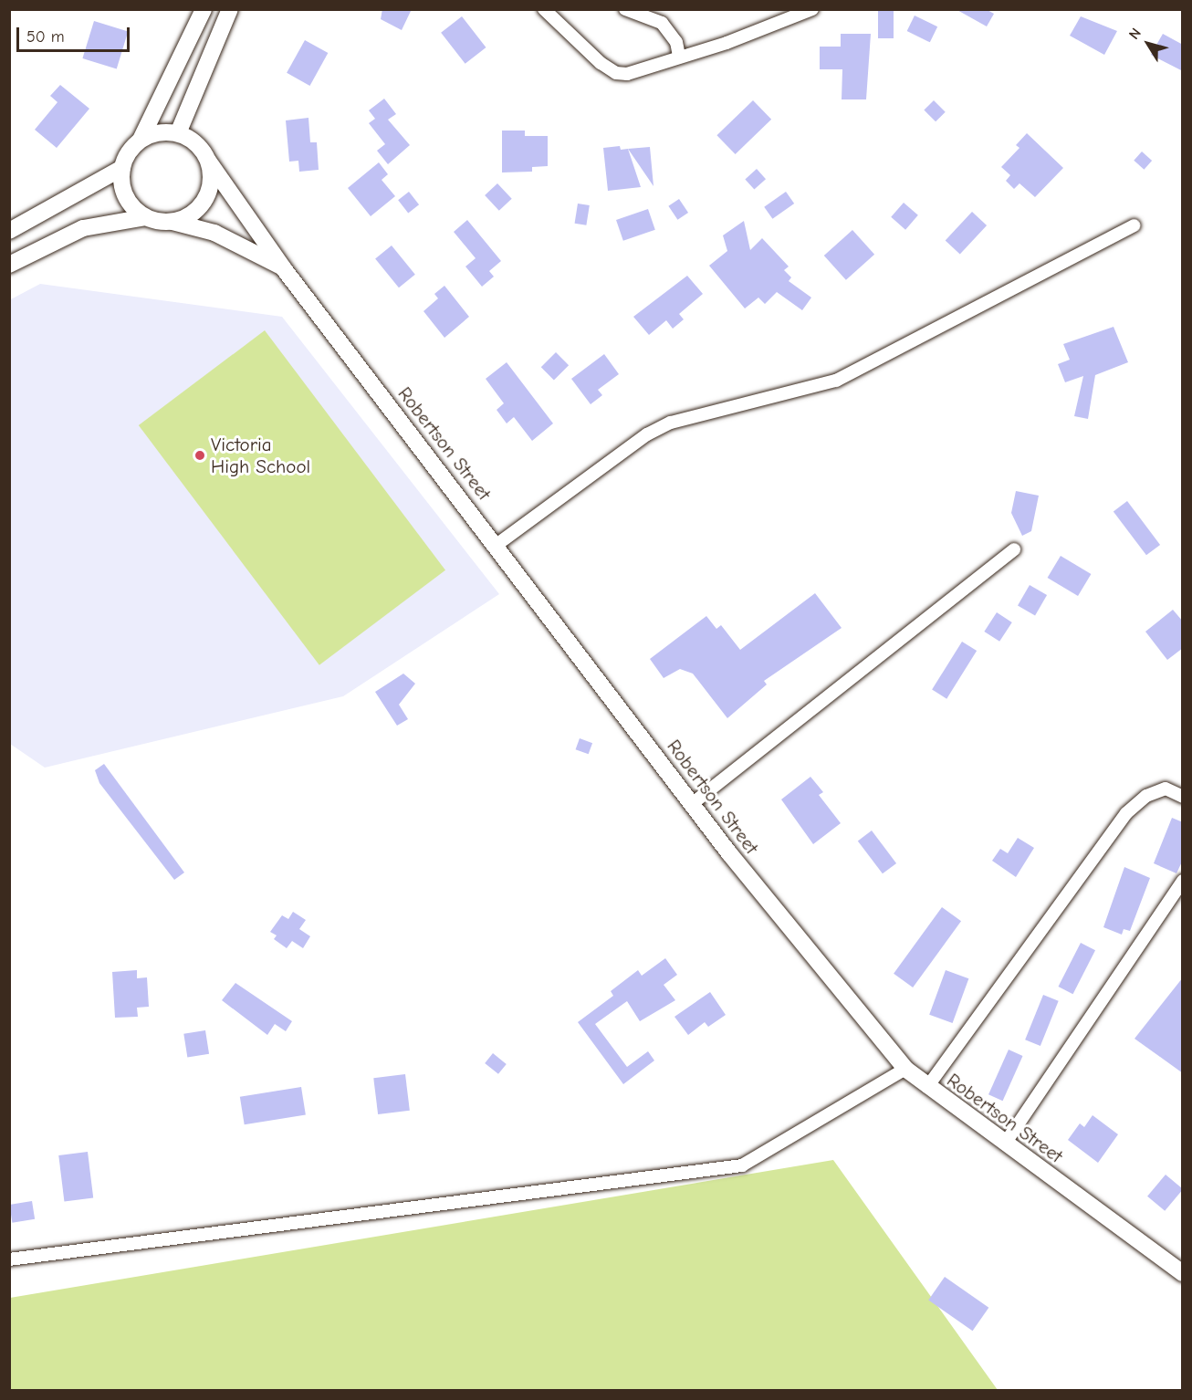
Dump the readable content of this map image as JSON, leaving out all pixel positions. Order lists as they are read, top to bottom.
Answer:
{
  "streets": {
    "street": ["Robertson Street"]
  },
  "places": ["Victoria High School"],
  "scale_bar": "50 m",
  "north": "top left"
}
